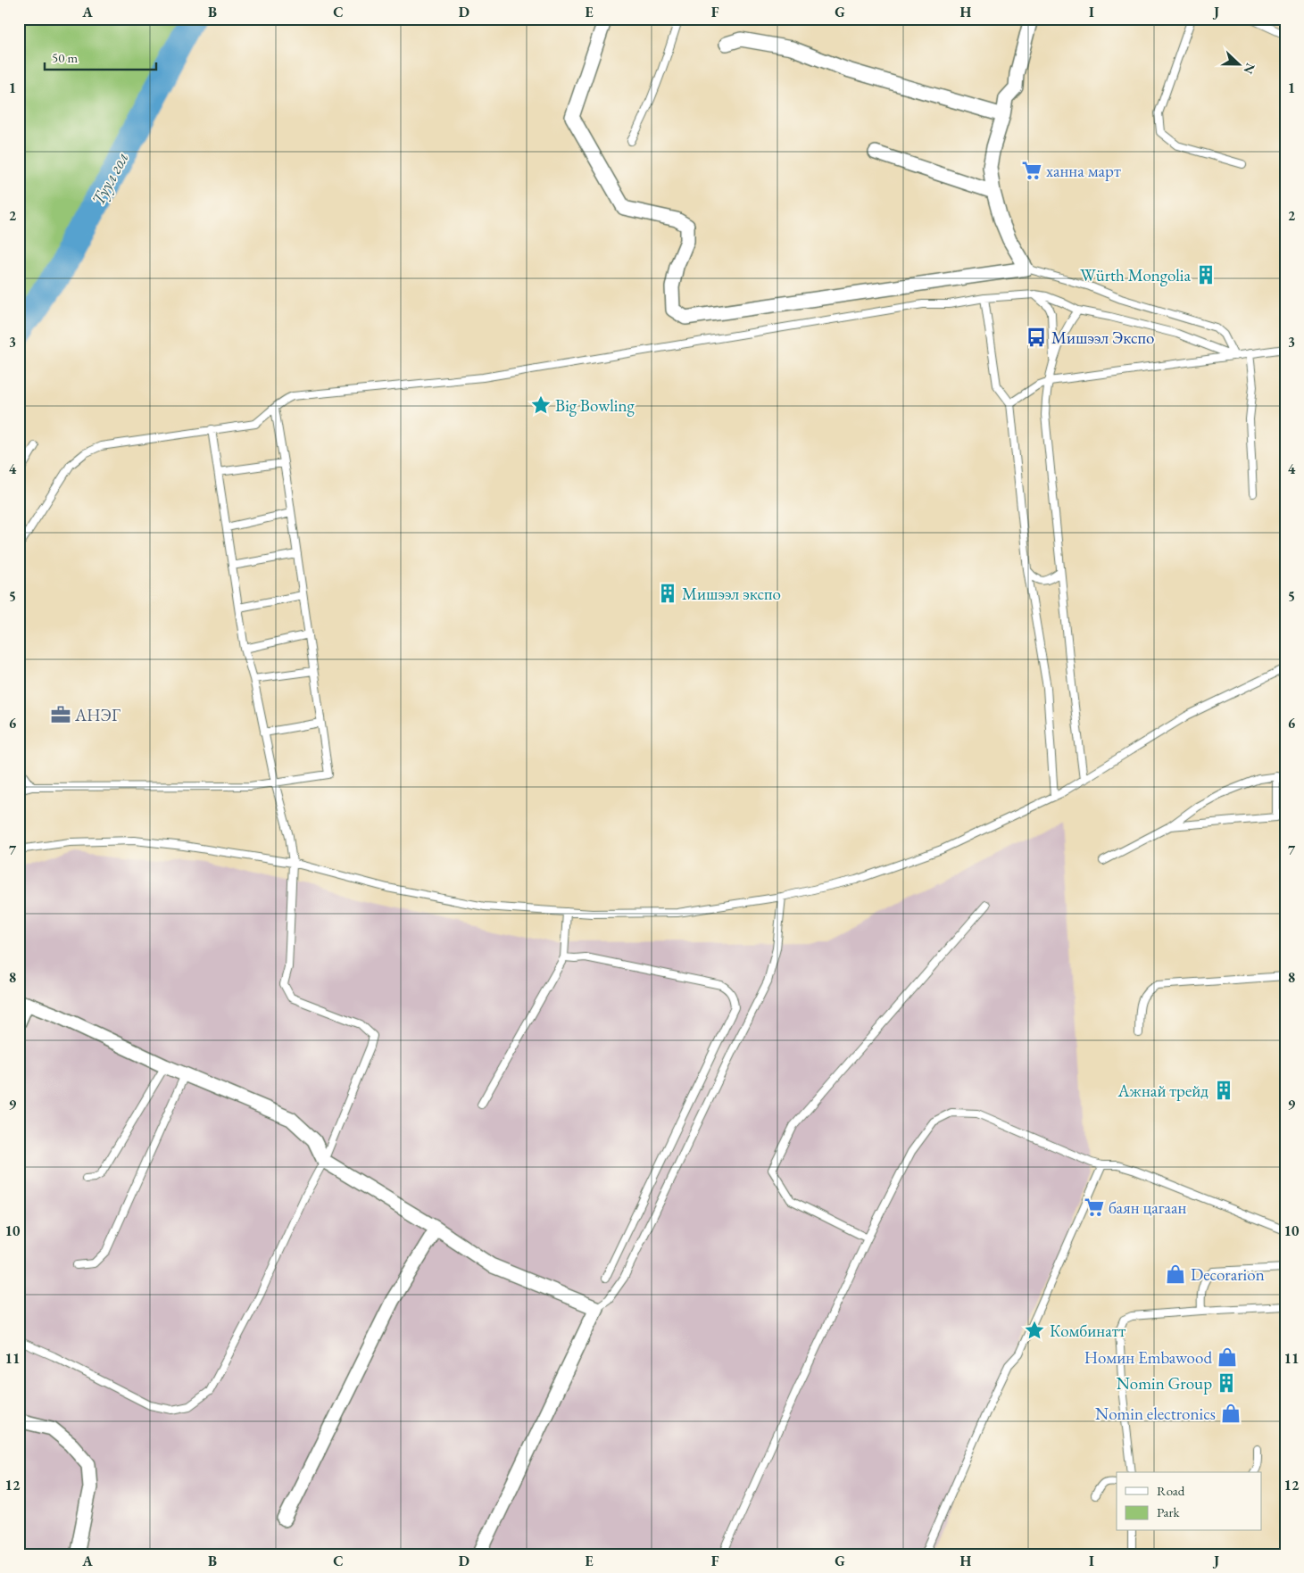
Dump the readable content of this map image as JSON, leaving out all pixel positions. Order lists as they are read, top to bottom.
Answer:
{
  "water": ["Туул гол"],
  "places": {
    "supermarket": ["ханна март", "баян цагаан"],
    "building": [
      "Würth Mongolia",
      "Мишээл экспо",
      "Ажнай трейд",
      "Nomin Group"
    ],
    "bus stop": ["Мишээл Экспо"],
    "place": ["Big Bowling", "Комбинатт"],
    "office": ["АНЭГ"],
    "shop": ["Decorarion", "Номин Embawood", "Nomin electronics"]
  },
  "legend": ["Road", "Park"],
  "scale_bar": "50 m",
  "north": "right",
  "grid": {
    "columns": [
      "A",
      "B",
      "C",
      "D",
      "E",
      "F",
      "G",
      "H",
      "I",
      "J"
    ],
    "rows": [
      "1",
      "2",
      "3",
      "4",
      "5",
      "6",
      "7",
      "8",
      "9",
      "10",
      "11",
      "12"
    ]
  }
}
